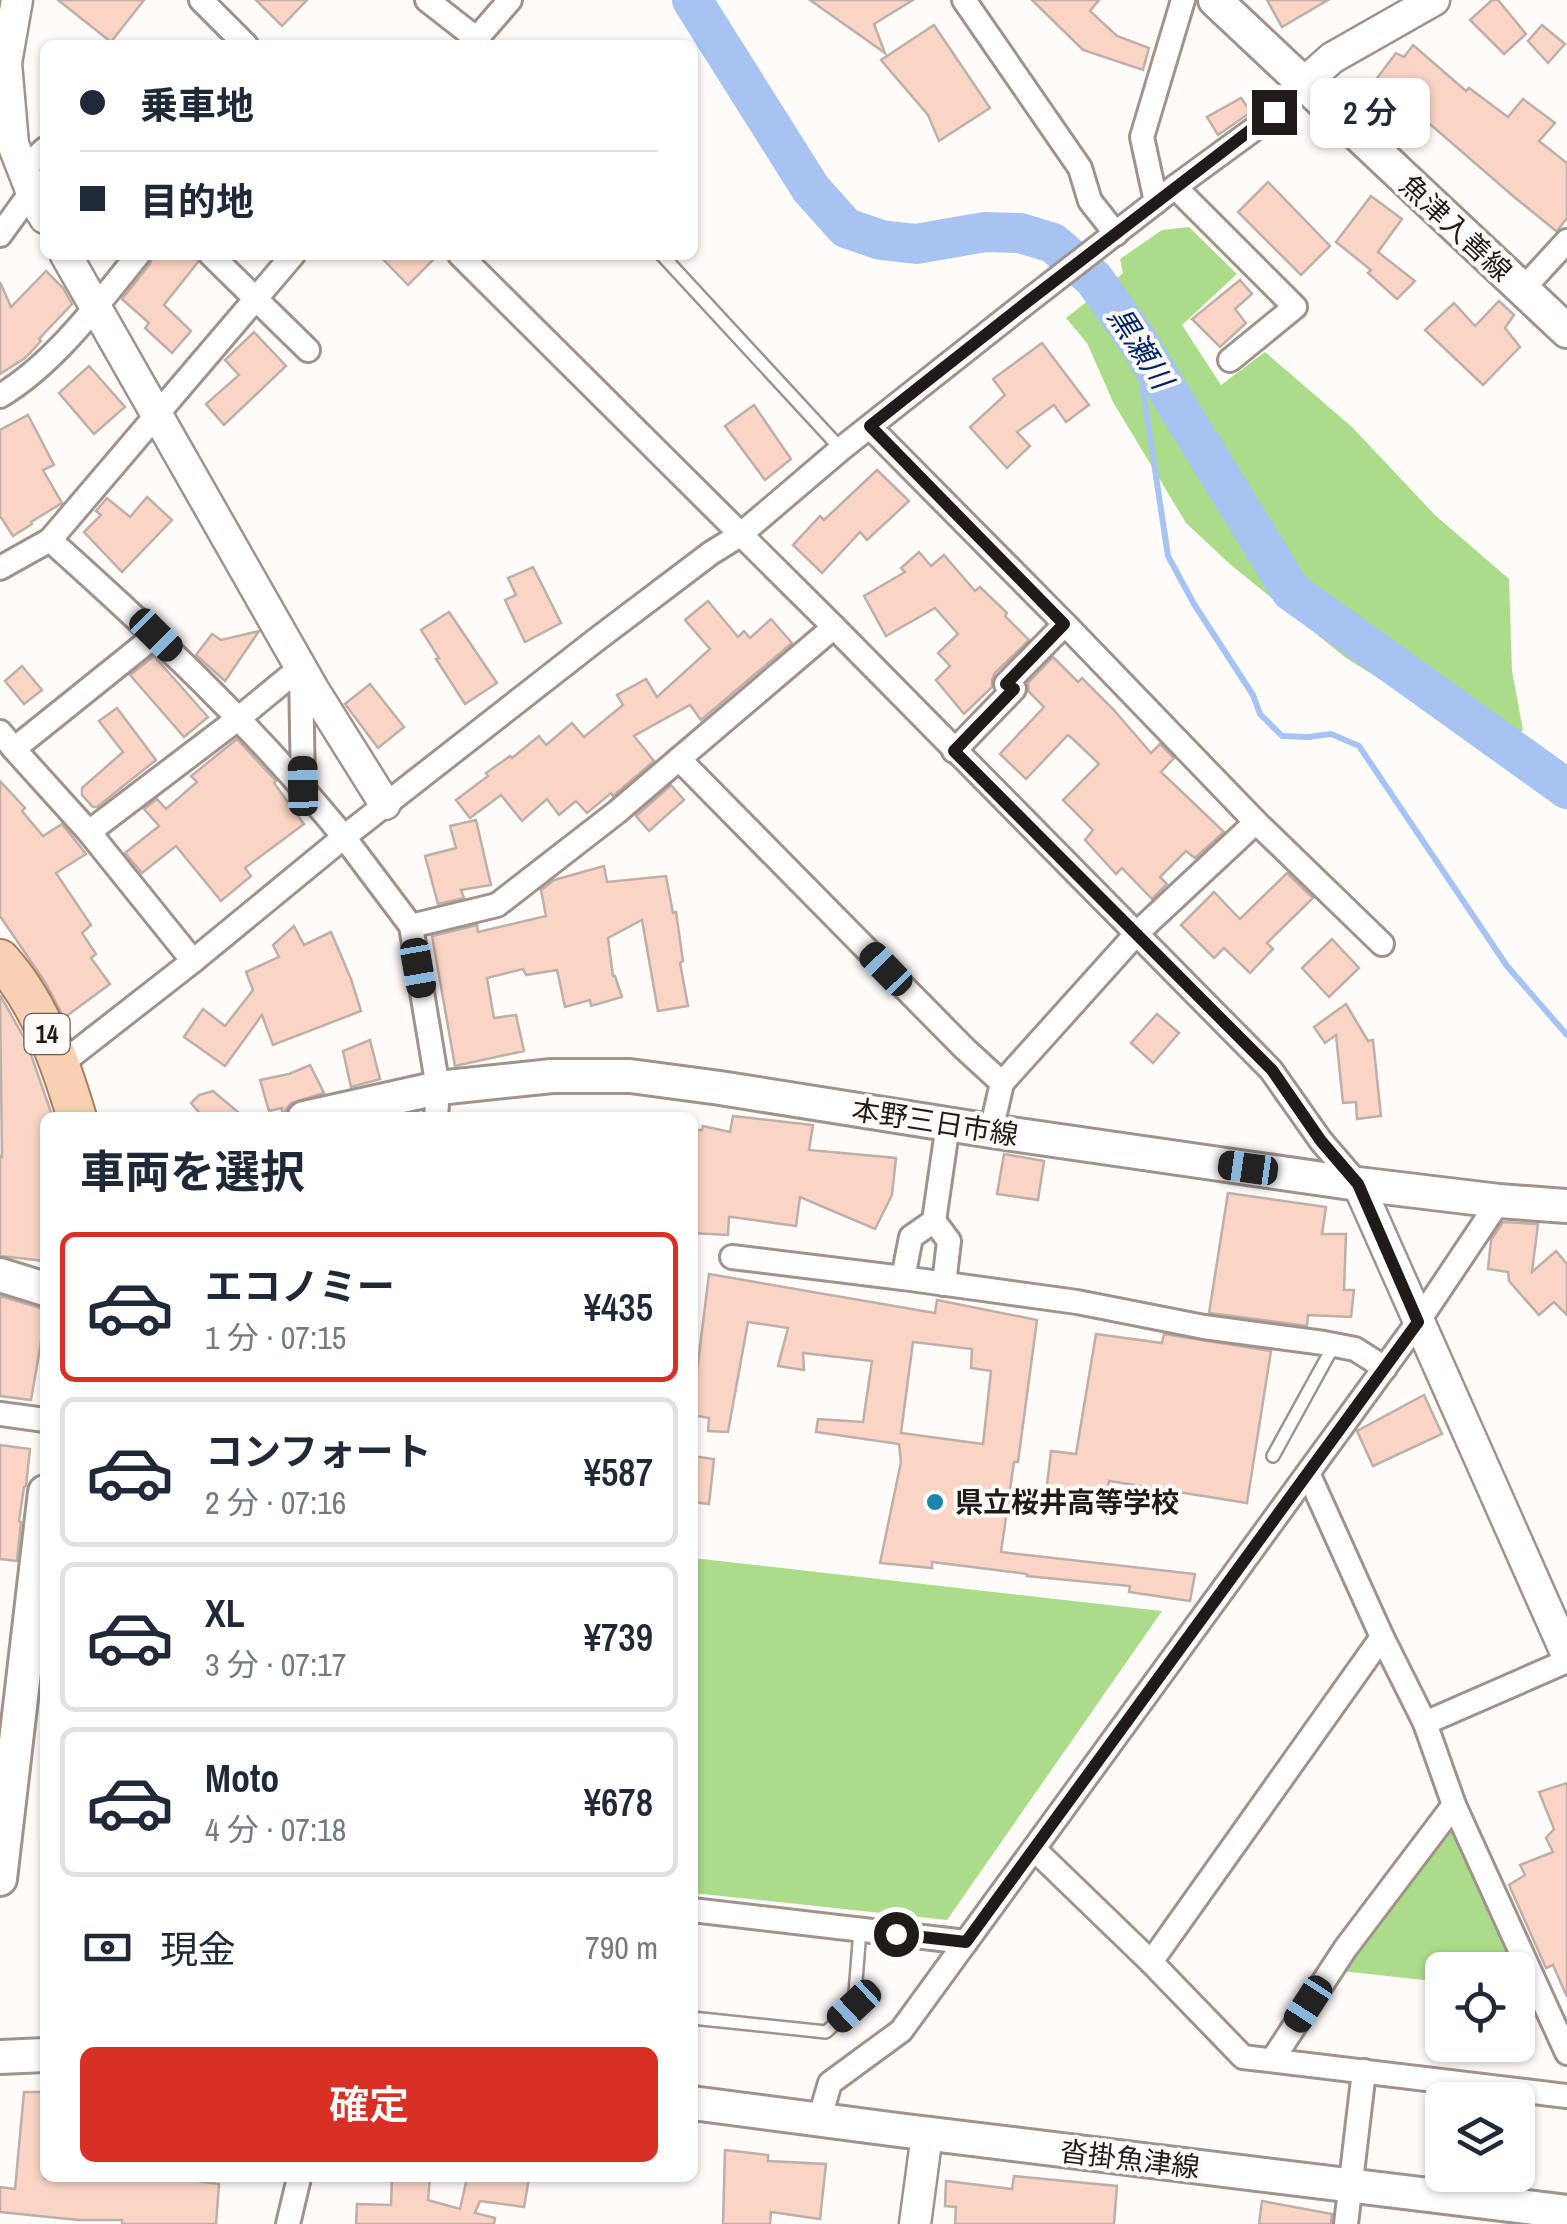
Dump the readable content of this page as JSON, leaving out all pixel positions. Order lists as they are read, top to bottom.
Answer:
{
  "streets": {
    "main road": [
      "魚津入善線",
      "14",
      "本野三日市線",
      "沓掛魚津線"
    ]
  },
  "water": ["黒瀬川"],
  "places": ["県立桜井高等学校"],
  "page": {
    "banner": ["乗車地", "目的地"],
    "bubble": "2 分",
    "heading": "車両を選択",
    "list": [
      {
        "name": "エコノミー",
        "note": "1 分 · 07:15",
        "value": "¥435"
      },
      {
        "name": "コンフォート",
        "note": "2 分 · 07:16",
        "value": "¥587"
      },
      {
        "name": "XL",
        "note": "3 分 · 07:17",
        "value": "¥739"
      },
      {
        "name": "Moto",
        "note": "4 分 · 07:18",
        "value": "¥678"
      }
    ],
    "pay": ["現金", "790 m"],
    "buttons": "確定"
  }
}
